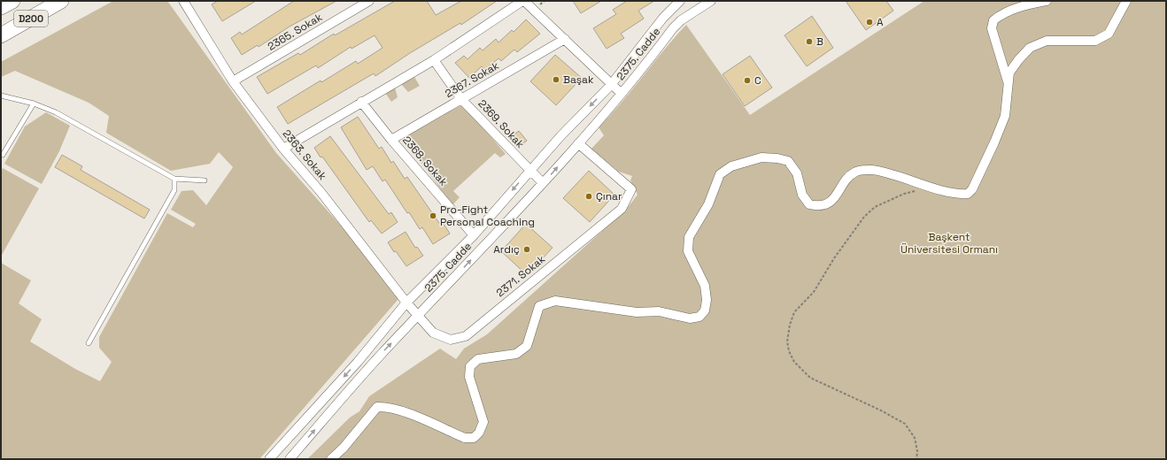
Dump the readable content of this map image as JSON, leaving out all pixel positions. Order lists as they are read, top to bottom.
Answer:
{
  "streets": {
    "highway": ["D200"],
    "street": [
      "2365. Sokak",
      "2375. Cadde",
      "2367. Sokak",
      "2369. Sokak",
      "2363. Sokak",
      "2368. Sokak",
      "2371. Sokak"
    ]
  },
  "crossings": [
    ["2365. Sokak", "2363. Sokak"],
    ["2375. Cadde", "2369. Sokak"],
    ["2375. Cadde", "2363. Sokak"],
    ["2375. Cadde", "2368. Sokak"],
    ["2375. Cadde", "2371. Sokak"],
    ["2367. Sokak", "2369. Sokak"],
    ["2367. Sokak", "2368. Sokak"],
    ["2363. Sokak", "2371. Sokak"]
  ],
  "parks": ["Başkent Üniversitesi Ormanı"],
  "places": [
    "A",
    "B",
    "Başak",
    "C",
    "Çınar",
    "Pro-Fight Personal Coaching",
    "Ardıç"
  ]
}
